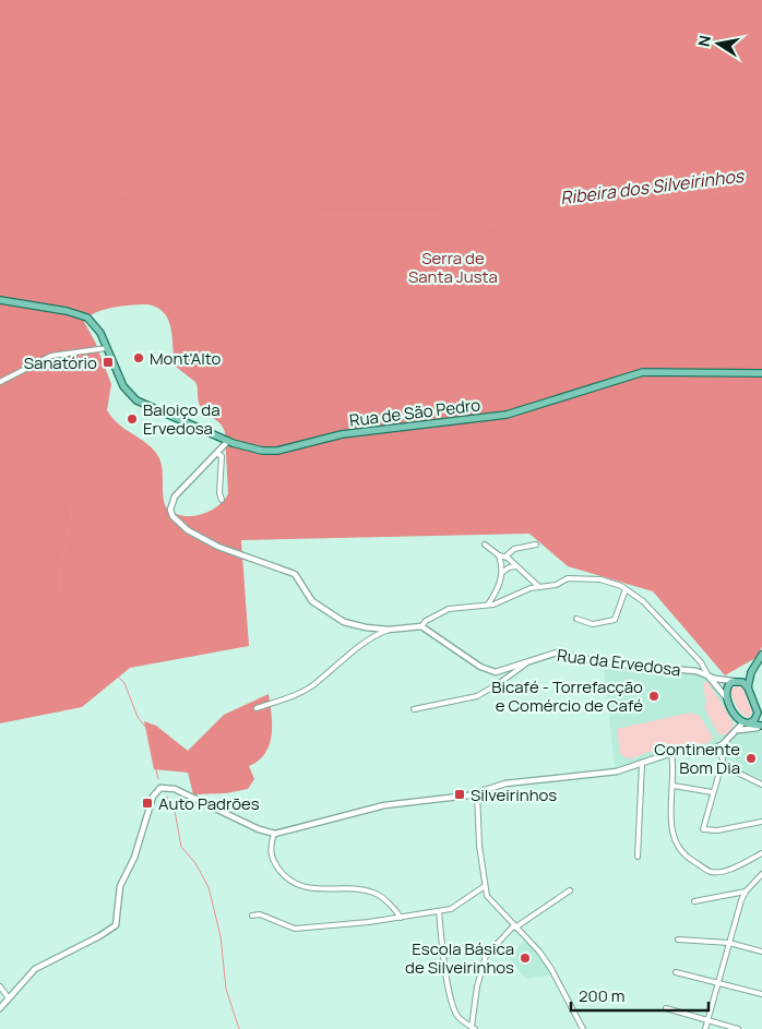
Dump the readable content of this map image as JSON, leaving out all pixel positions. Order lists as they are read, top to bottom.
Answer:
{
  "streets": {
    "main road": ["Rua de São Pedro"],
    "street": ["Rua da Ervedosa"]
  },
  "water": ["Ribeira dos Silveirinhos"],
  "parks": ["Serra de Santa Justa"],
  "places": {
    "other": [
      "Mont'Alto",
      "Baloiço da Ervedosa",
      "Bicafé - Torrefacção e Comércio de Café",
      "Continente Bom Dia",
      "Escola Básica de Silveirinhos"
    ],
    "transit": ["Sanatório", "Silveirinhos", "Auto Padrões"]
  },
  "scale_bar": "200 m",
  "north": "left"
}
